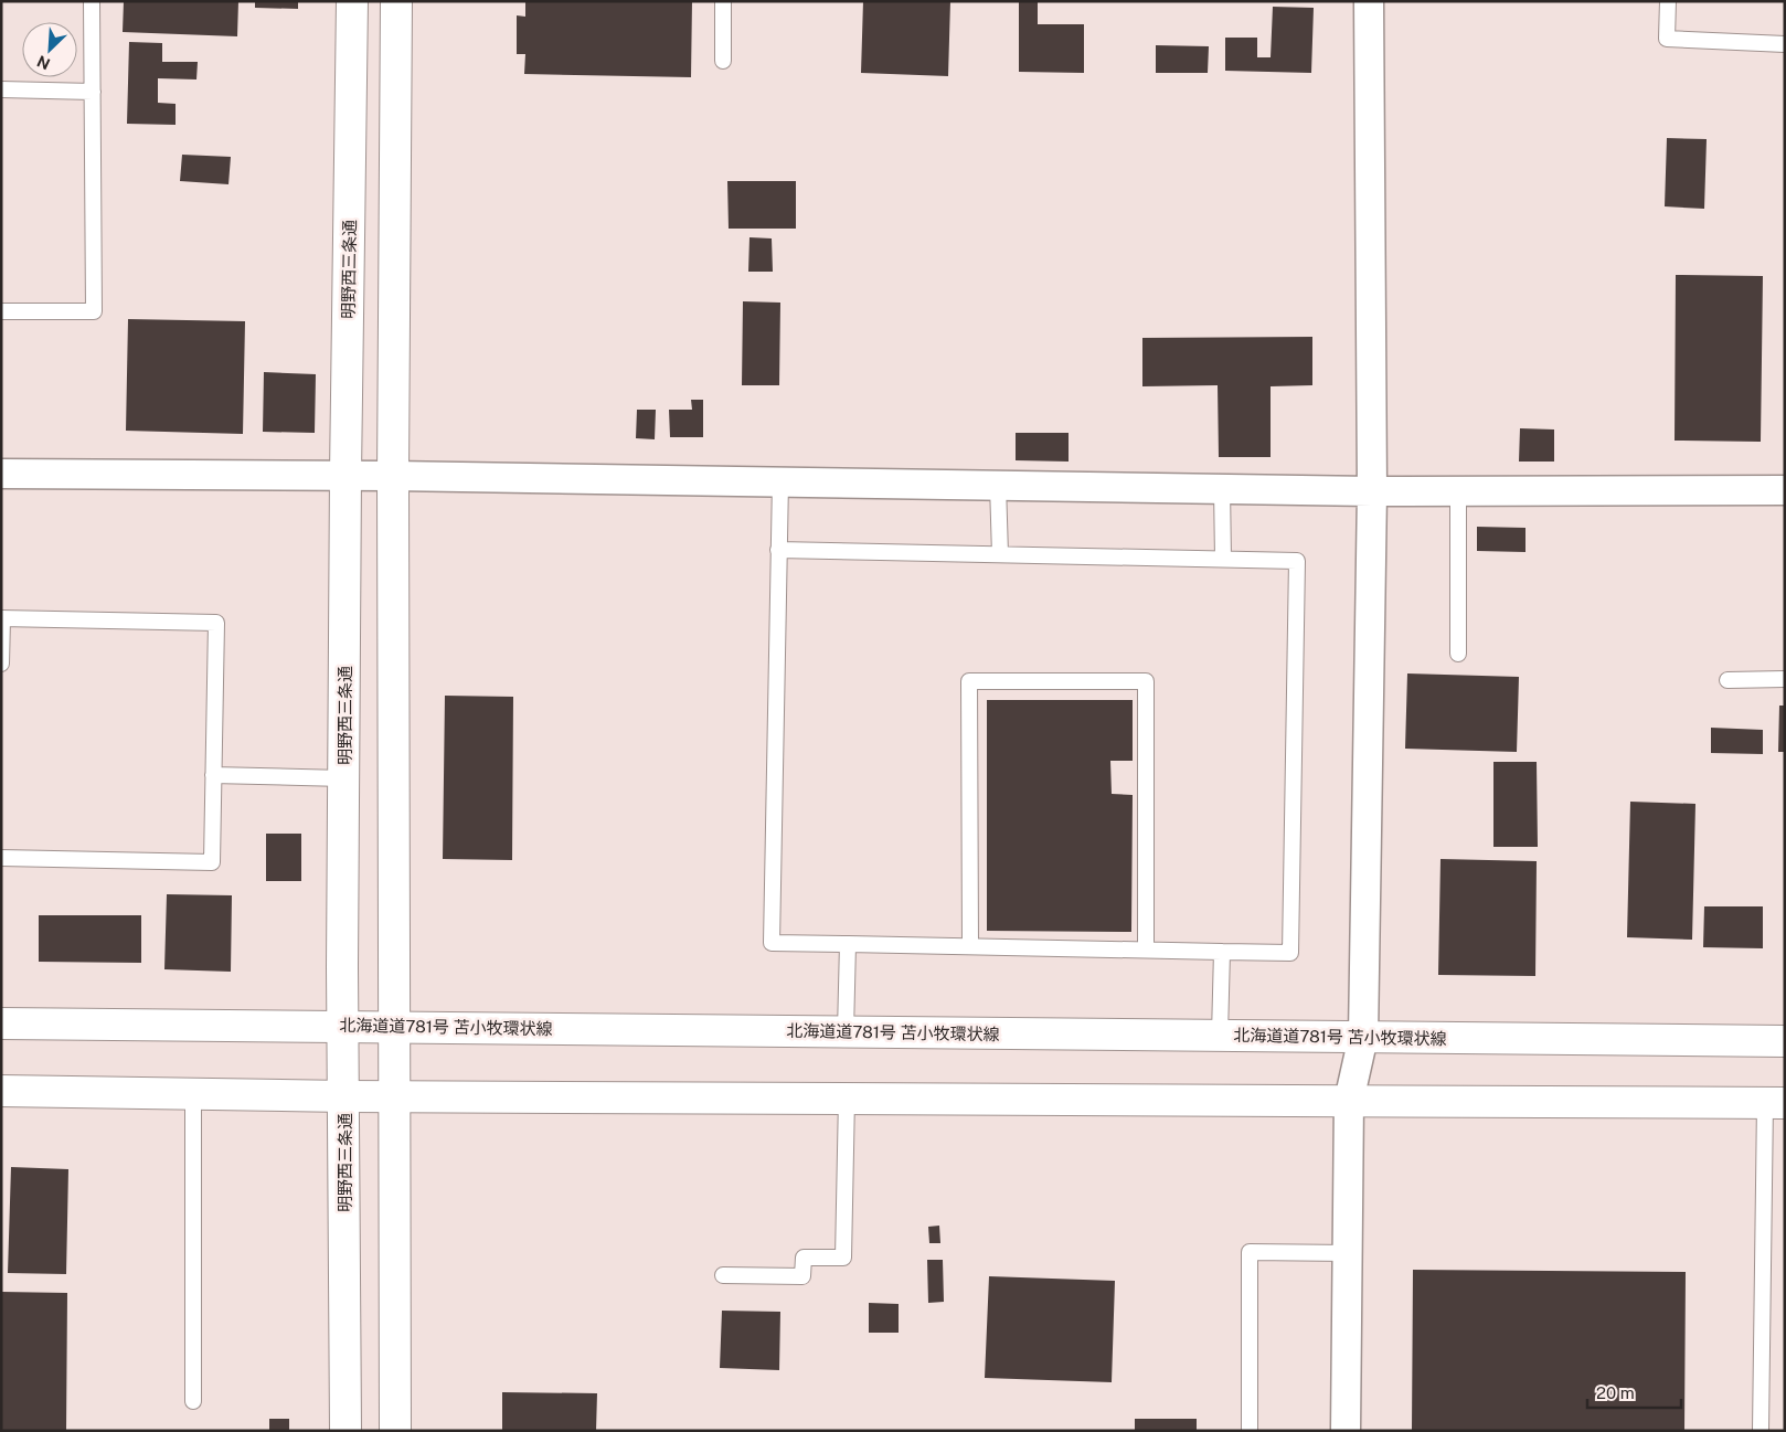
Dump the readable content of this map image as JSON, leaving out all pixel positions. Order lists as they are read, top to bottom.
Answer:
{
  "streets": {
    "main road": ["明野西三条通", "北海道道781号 苫小牧環状線"]
  },
  "crossings": [
    ["明野西三条通", "北海道道781号 苫小牧環状線"]
  ],
  "scale_bar": "20 m",
  "north": "bottom left"
}
